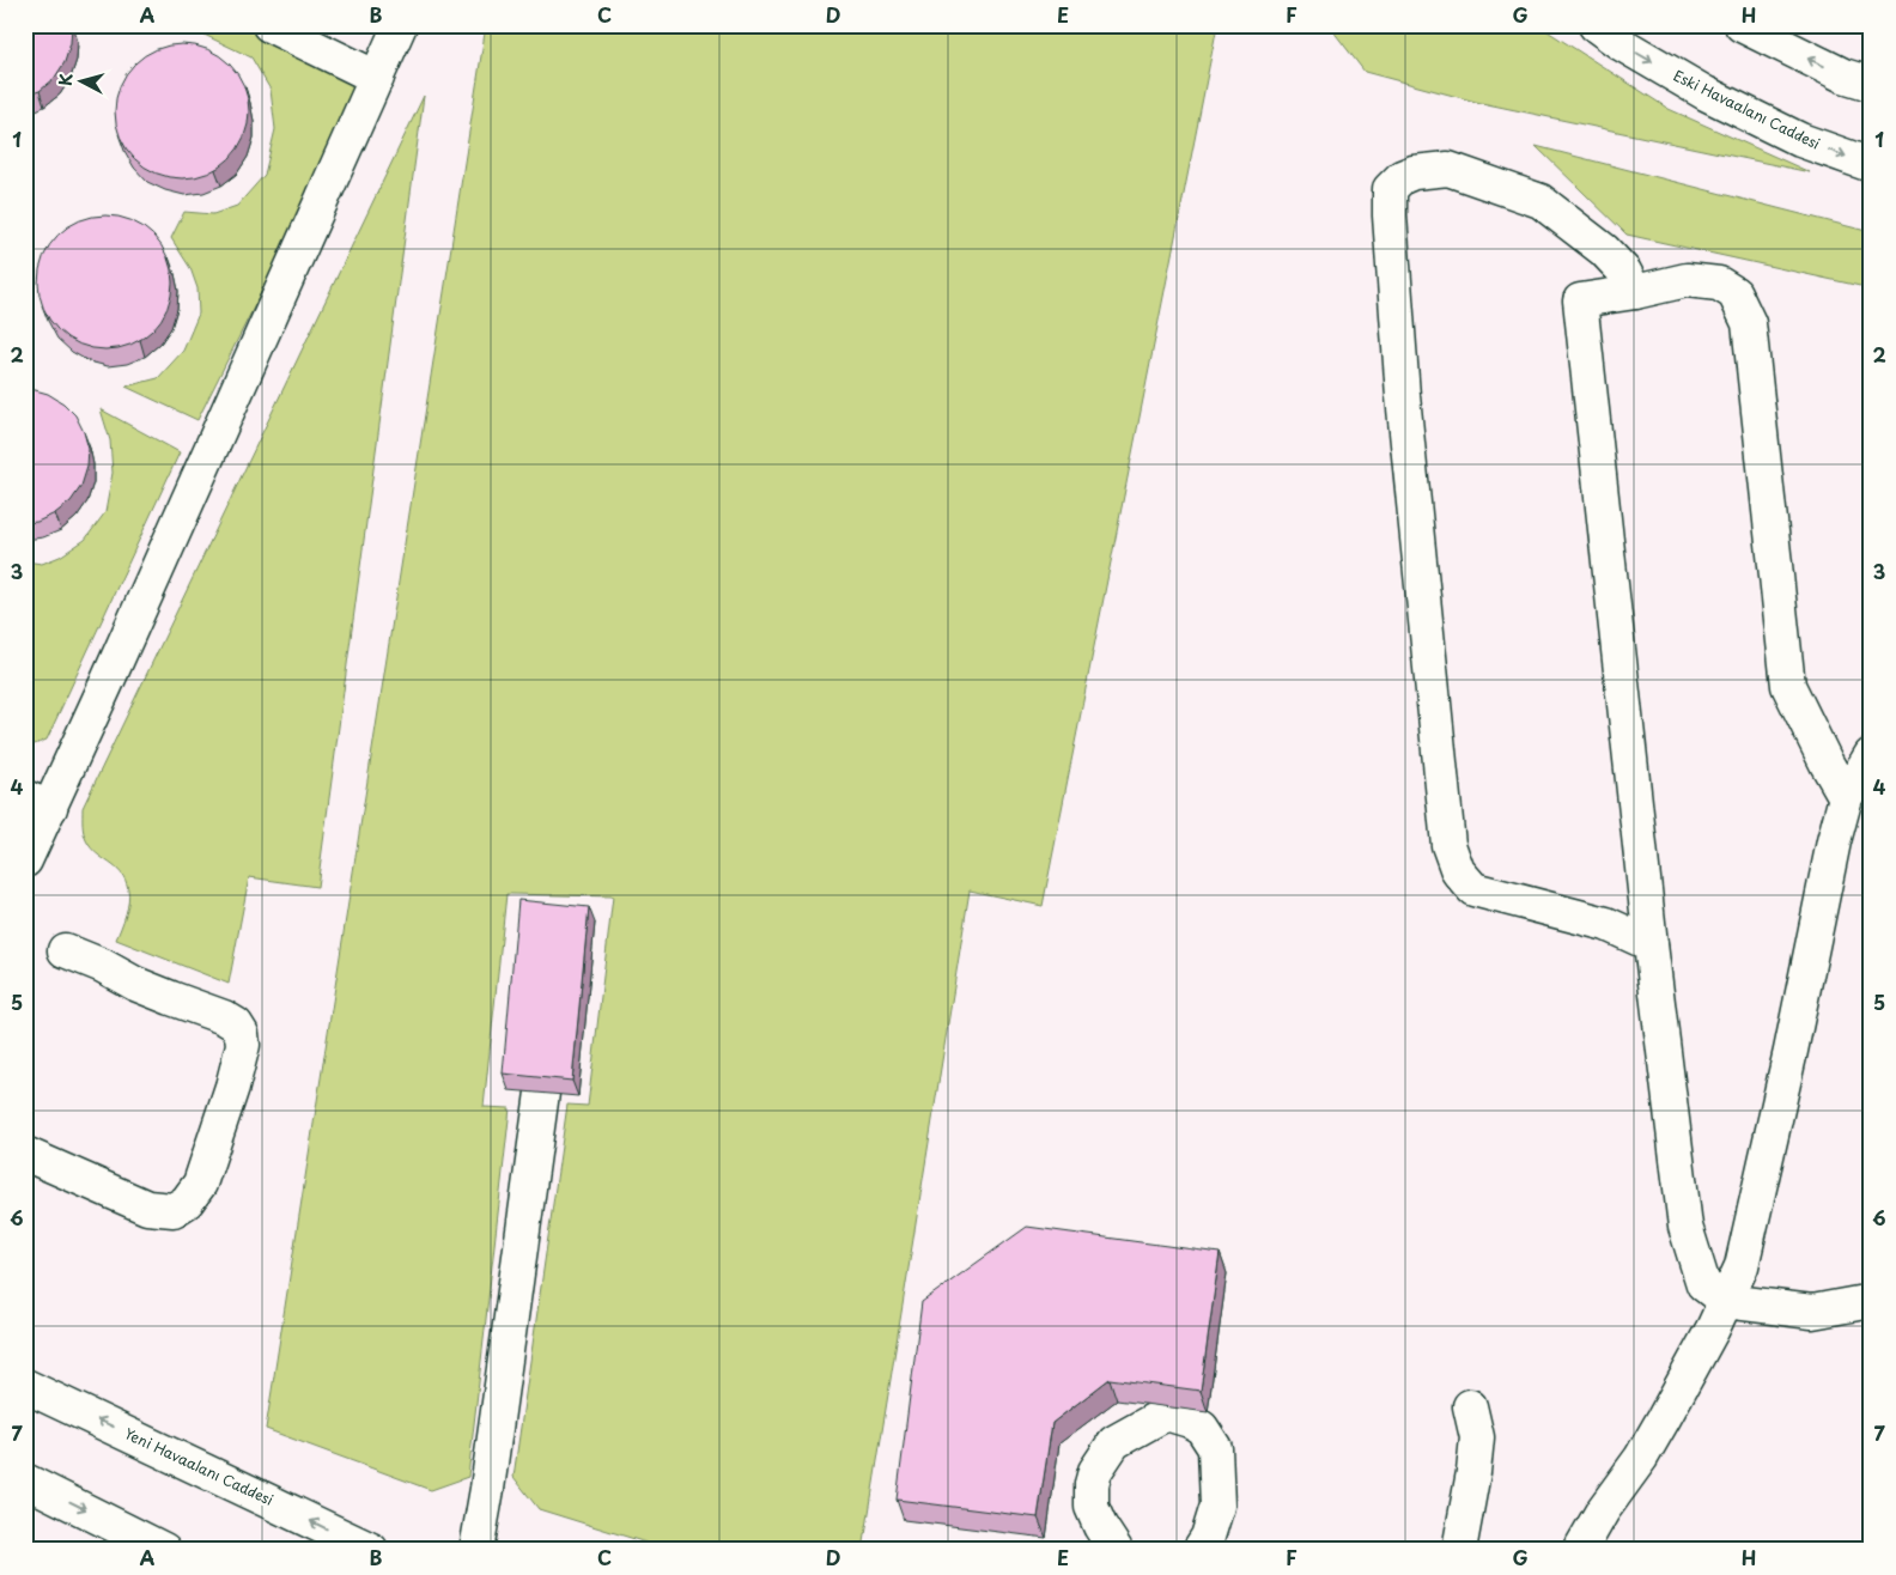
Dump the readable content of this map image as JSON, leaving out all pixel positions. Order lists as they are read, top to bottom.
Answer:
{
  "streets": {
    "main road": ["Eski Havaalanı Caddesi", "Yeni Havaalanı Caddesi"]
  },
  "north": "left",
  "grid": {
    "columns": [
      "A",
      "B",
      "C",
      "D",
      "E",
      "F",
      "G",
      "H"
    ],
    "rows": [
      "1",
      "2",
      "3",
      "4",
      "5",
      "6",
      "7"
    ]
  }
}
